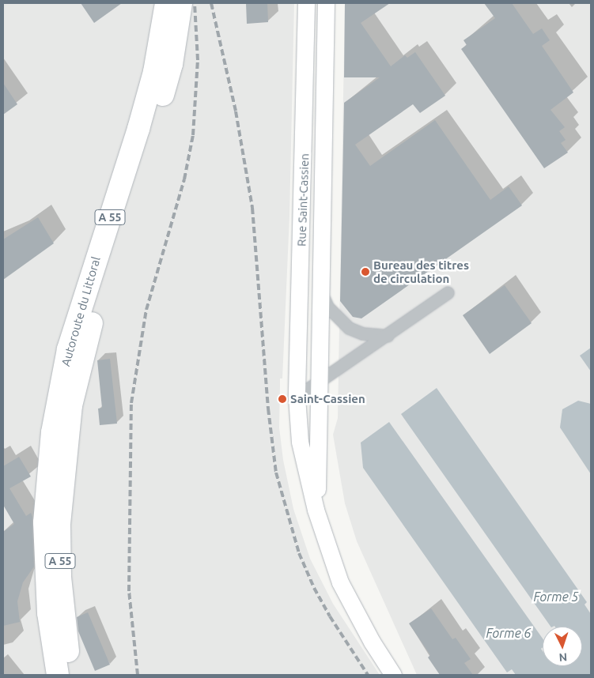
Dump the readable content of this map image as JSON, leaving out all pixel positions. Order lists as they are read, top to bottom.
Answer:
{
  "streets": {
    "highway": ["A 55", "Autoroute du Littoral"],
    "street": ["Rue Saint-Cassien"]
  },
  "water": ["Forme 5", "Forme 6"],
  "places": ["Bureau des titres de circulation", "Saint-Cassien"],
  "north": "bottom"
}
